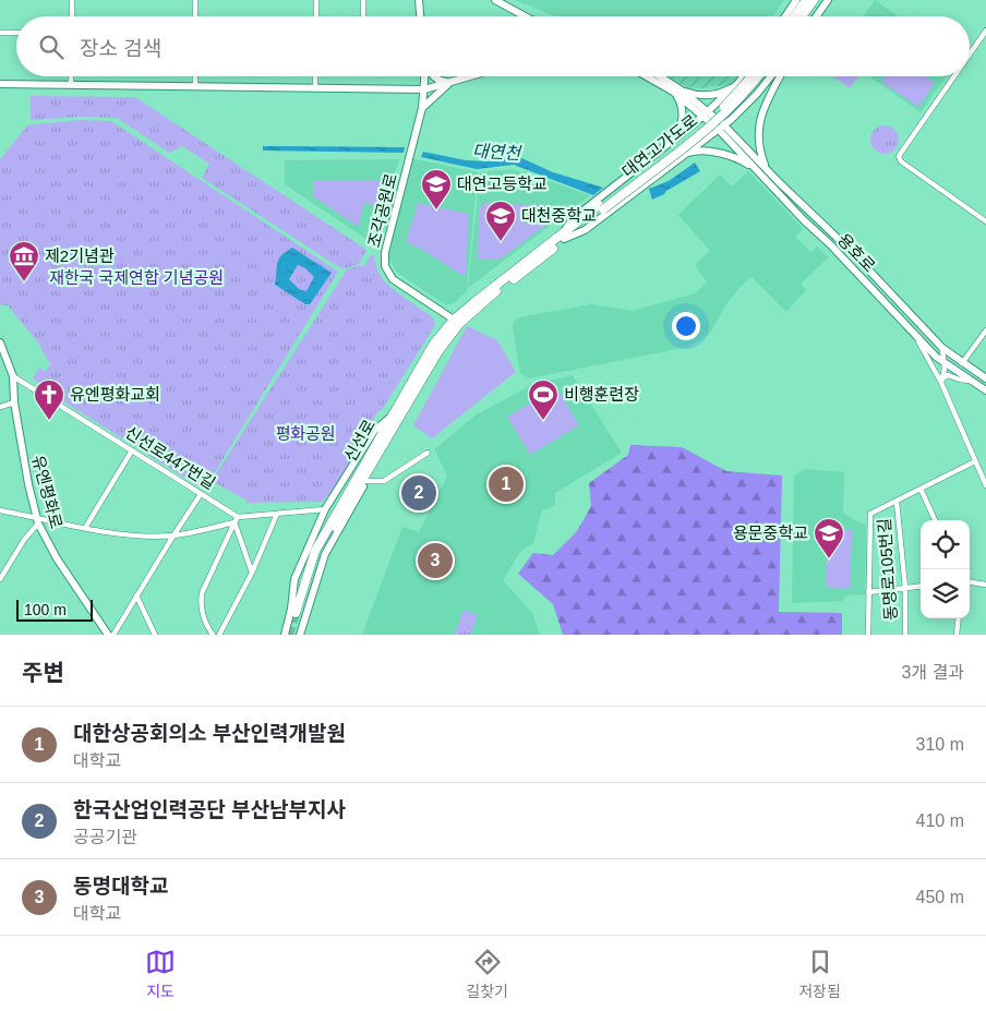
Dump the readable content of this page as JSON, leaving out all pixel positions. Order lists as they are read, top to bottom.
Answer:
{
  "streets": {
    "highway": ["대연고가도로", "신선로"],
    "main road": ["조각공원로", "용호로", "유엔평화로"],
    "street": ["신선로447번길", "동명로105번길"]
  },
  "crossings": [
    ["신선로447번길", "유엔평화로"]
  ],
  "water": ["대연천"],
  "parks": ["재한국 국제연합 기념공원", "평화공원"],
  "places": {
    "school or university": ["대연고등학교", "대천중학교", "용문중학교"],
    "museum": ["제2기념관"],
    "church": ["유엔평화교회"],
    "sports": ["비행훈련장"]
  },
  "scale_bar": "100 m",
  "page": {
    "search": "장소 검색",
    "pins": ["1", "2", "3"],
    "scale": "100 m",
    "heading": ["주변", "3개 결과"],
    "list": [
      {
        "mark": "1",
        "name": "대한상공회의소 부산인력개발원",
        "note": "대학교",
        "value": "310 m"
      },
      {
        "mark": "2",
        "name": "한국산업인력공단 부산남부지사",
        "note": "공공기관",
        "value": "410 m"
      },
      {
        "mark": "3",
        "name": "동명대학교",
        "note": "대학교",
        "value": "450 m"
      }
    ],
    "nav": ["지도", "길찾기", "저장됨"]
  }
}
